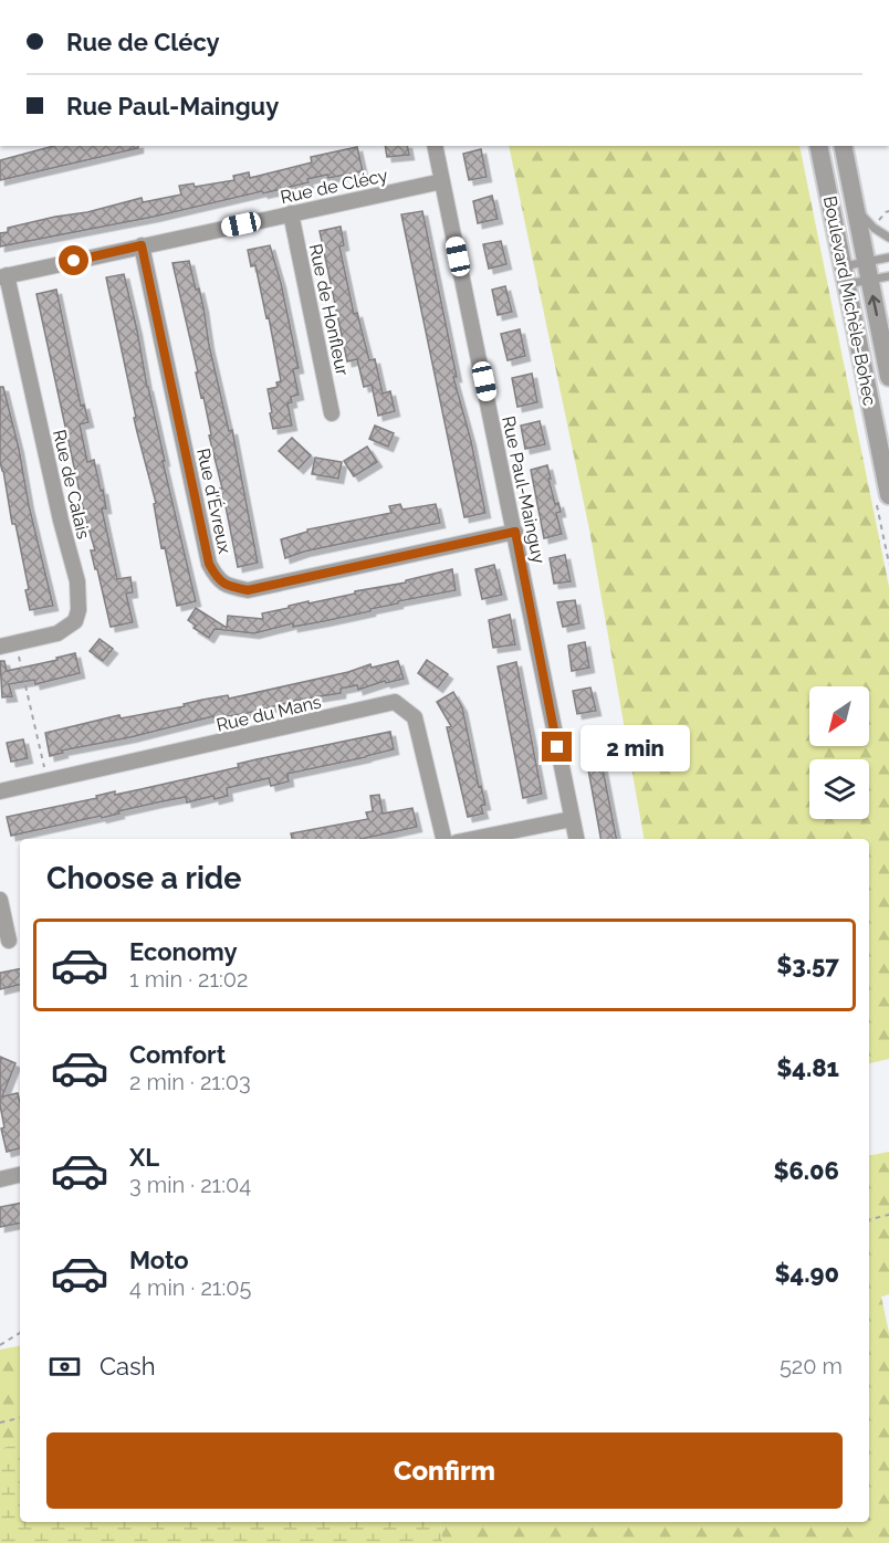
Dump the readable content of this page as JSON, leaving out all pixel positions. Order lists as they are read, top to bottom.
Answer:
{
  "streets": {
    "street": [
      "Rue de Clécy",
      "Boulevard Michèle-Bohec",
      "Rue de Honfleur",
      "Rue de Calais",
      "Rue Paul-Mainguy",
      "Rue d'Évreux",
      "Rue du Mans"
    ]
  },
  "crossings": [
    ["Rue de Clécy", "Rue de Honfleur"],
    ["Rue de Clécy", "Rue de Calais"],
    ["Rue de Clécy", "Rue Paul-Mainguy"],
    ["Rue de Clécy", "Rue d'Évreux"],
    ["Rue Paul-Mainguy", "Rue d'Évreux"]
  ],
  "north": "bottom left",
  "page": {
    "banner": ["Rue de Clécy", "Rue Paul-Mainguy"],
    "bubble": "2 min",
    "heading": "Choose a ride",
    "list": [
      {
        "name": "Economy",
        "note": "1 min · 21:02",
        "value": "$3.57"
      },
      {
        "name": "Comfort",
        "note": "2 min · 21:03",
        "value": "$4.81"
      },
      {
        "name": "XL",
        "note": "3 min · 21:04",
        "value": "$6.06"
      },
      {
        "name": "Moto",
        "note": "4 min · 21:05",
        "value": "$4.90"
      }
    ],
    "pay": ["Cash", "520 m"],
    "buttons": "Confirm"
  }
}
